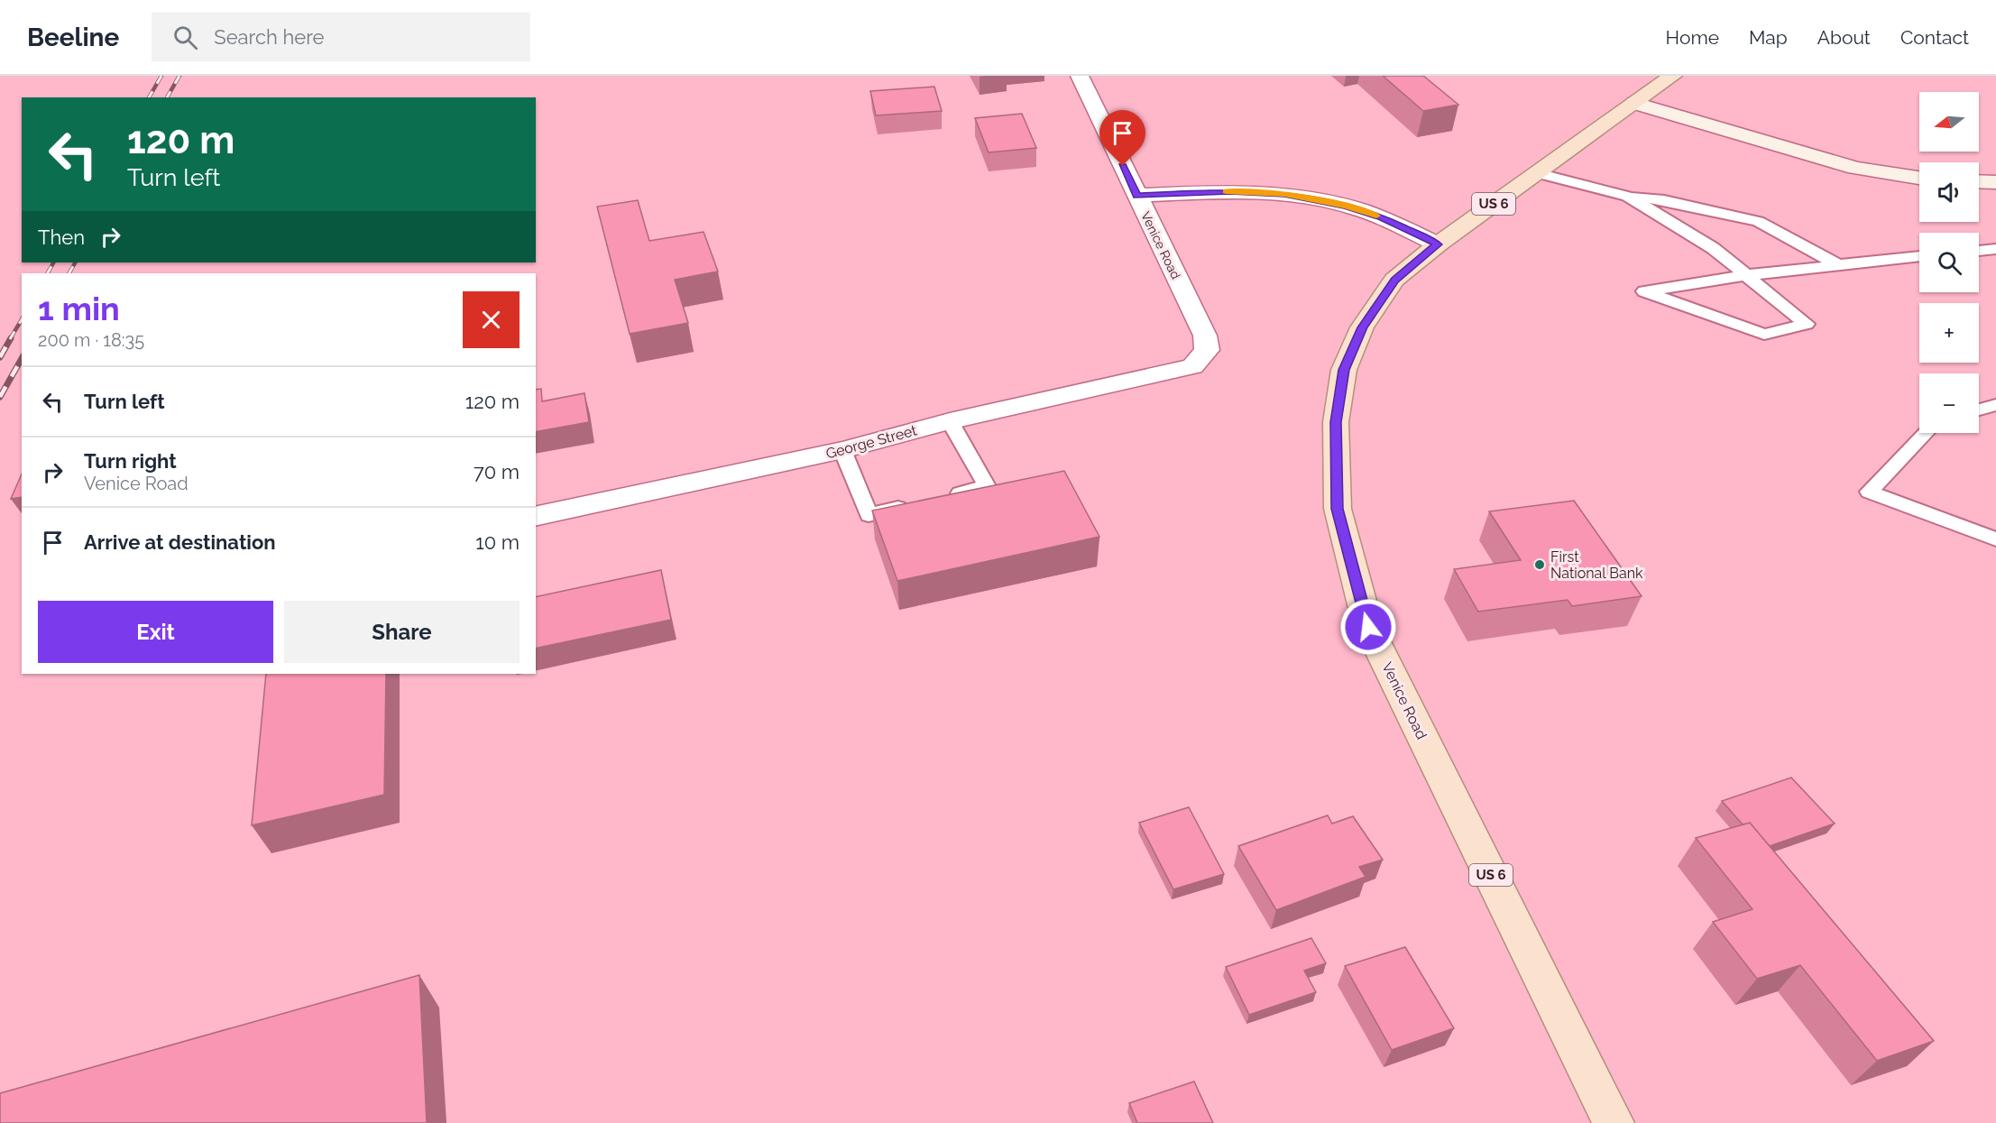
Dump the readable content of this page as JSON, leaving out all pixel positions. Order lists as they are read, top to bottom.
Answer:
{
  "streets": {
    "main road": ["US 6", "Venice Road"],
    "street": ["George Street"]
  },
  "crossings": [
    ["US 6", "Venice Road"],
    ["Venice Road", "George Street"]
  ],
  "places": ["First National Bank"],
  "north": "left",
  "page": {
    "header": "Beeline",
    "search": "Search here",
    "nav": [
      "Home",
      "Map",
      "About",
      "Contact"
    ],
    "map_buttons": ["+", "−"],
    "turn": ["120 m", "Turn left"],
    "then": "Then",
    "heading": ["1 min", "200 m · 18:35"],
    "list": [
      {
        "name": "Turn left",
        "value": "120 m"
      },
      {
        "name": "Turn right",
        "note": "Venice Road",
        "value": "70 m"
      },
      {
        "name": "Arrive at destination",
        "value": "10 m"
      }
    ],
    "buttons": ["Exit", "Share"]
  }
}
